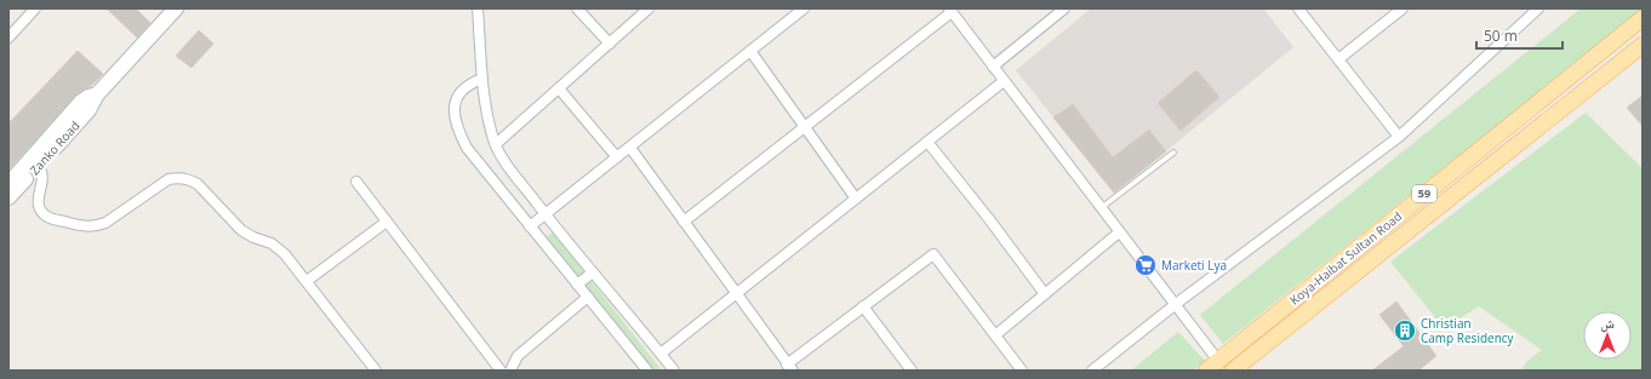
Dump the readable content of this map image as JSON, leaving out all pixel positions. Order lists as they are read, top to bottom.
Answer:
{
  "streets": {
    "main road": ["59", "Koya-Haibat Sultan Road"],
    "street": ["Zanko Road"]
  },
  "places": {
    "supermarket": ["Marketi Lya"],
    "building": ["Christian Camp Residency"]
  },
  "scale_bar": "50 m",
  "north": "top"
}
